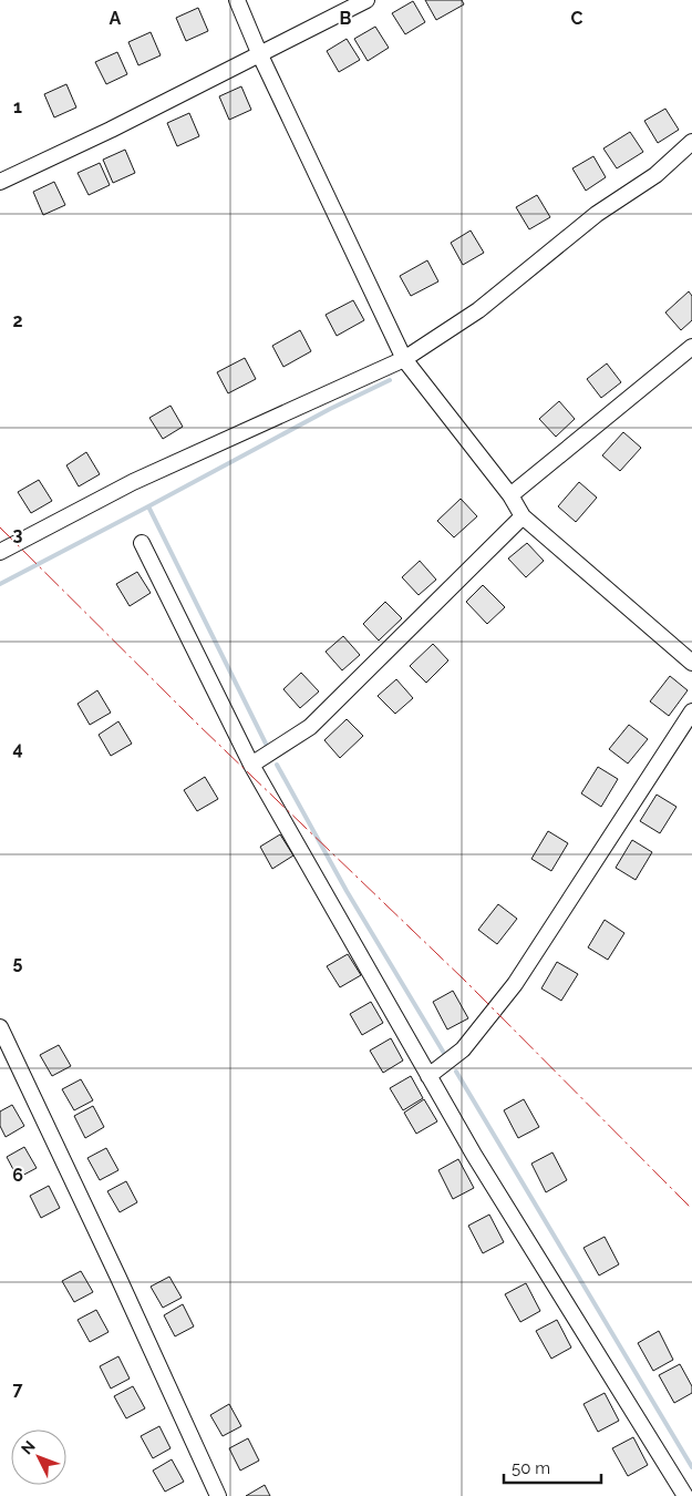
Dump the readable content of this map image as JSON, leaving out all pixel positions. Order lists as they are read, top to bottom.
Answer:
{
  "scale_bar": "50 m",
  "north": "top left",
  "grid": {
    "columns": ["A", "B", "C"],
    "rows": [
      "1",
      "2",
      "3",
      "4",
      "5",
      "6",
      "7"
    ]
  }
}
